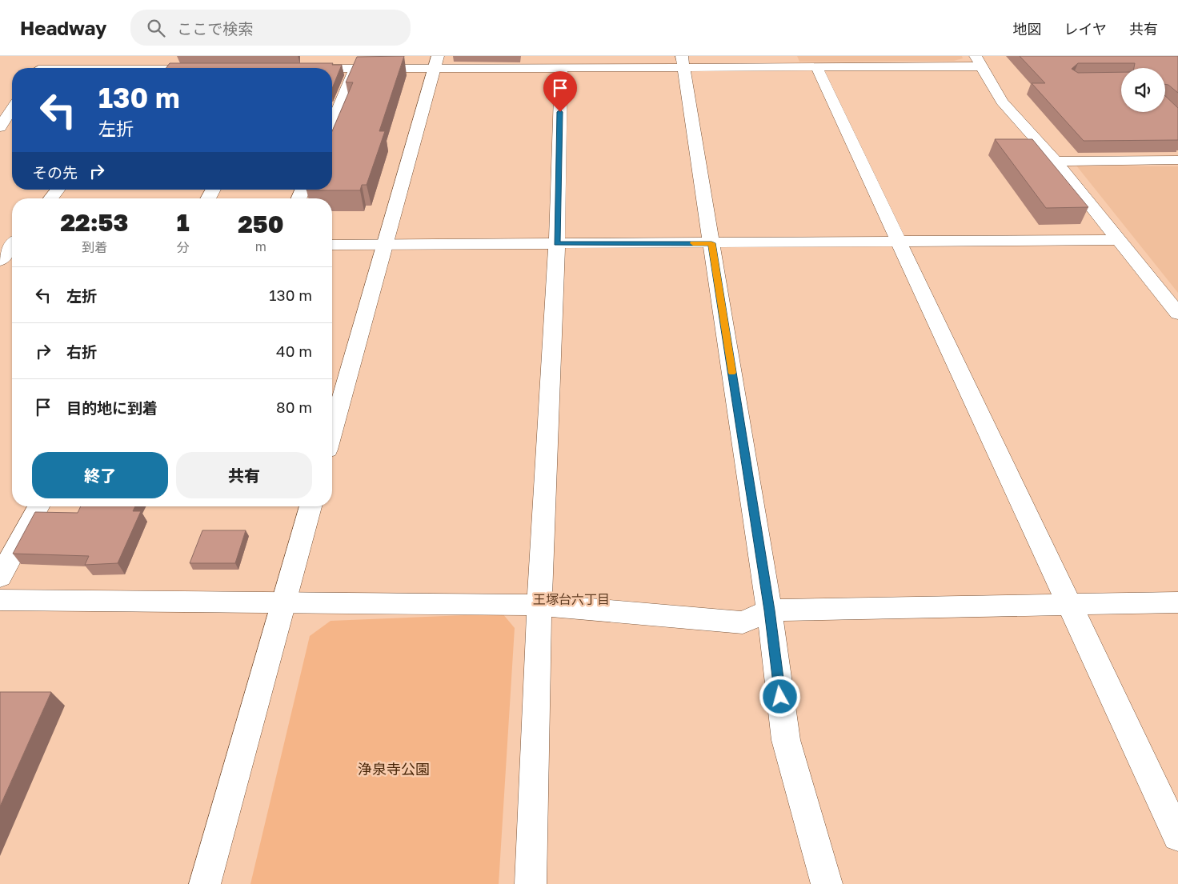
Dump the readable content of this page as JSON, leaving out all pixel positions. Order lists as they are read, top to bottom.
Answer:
{
  "districts": ["王塚台六丁目"],
  "parks": ["浄泉寺公園"],
  "page": {
    "header": "Headway",
    "search": "ここで検索",
    "nav": ["地図", "レイヤ", "共有"],
    "turn": ["130 m", "左折"],
    "then": "その先",
    "eta": [
      "22:53",
      "到着",
      "1",
      "分",
      "250",
      "m"
    ],
    "list": [
      {
        "name": "左折",
        "value": "130 m"
      },
      {
        "name": "右折",
        "value": "40 m"
      },
      {
        "name": "目的地に到着",
        "value": "80 m"
      }
    ],
    "buttons": ["終了", "共有"]
  }
}
